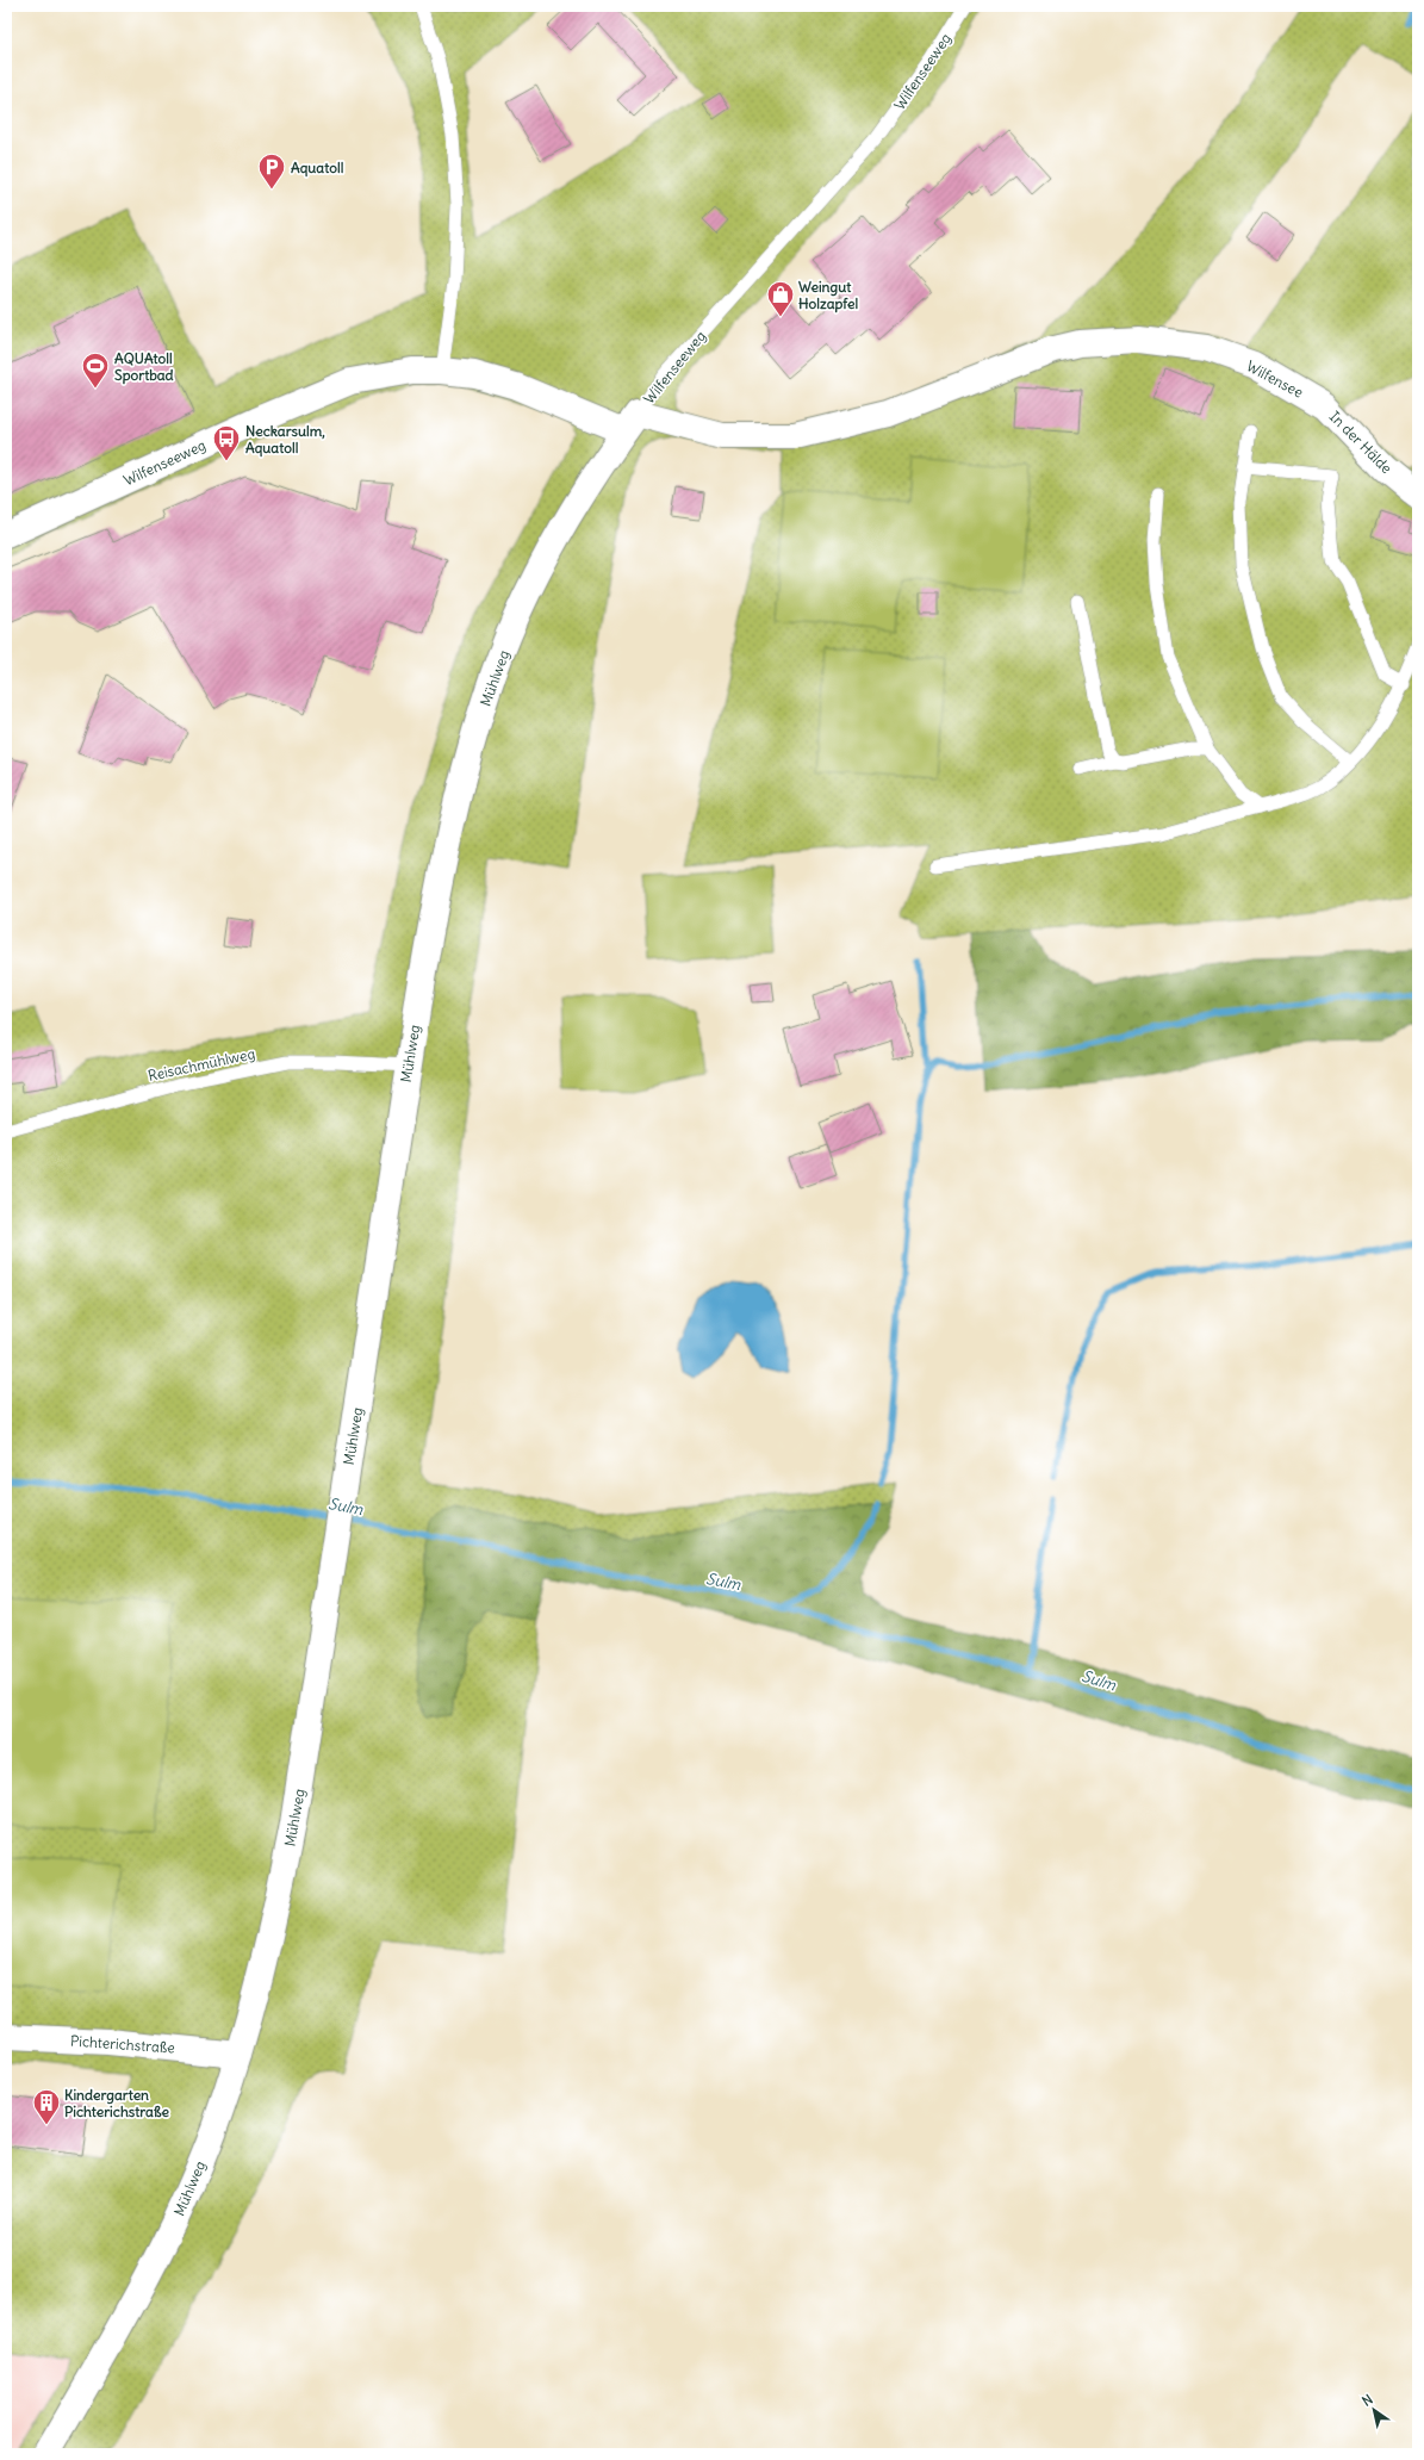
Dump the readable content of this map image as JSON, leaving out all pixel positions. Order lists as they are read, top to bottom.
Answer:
{
  "streets": {
    "street": [
      "Wilfenseeweg",
      "Wilfensee",
      "In der Hälde",
      "Mühlweg",
      "Pichterichstraße"
    ],
    "lane": ["Reisachmühlweg"]
  },
  "crossings": [
    ["Wilfenseeweg", "Wilfensee"],
    ["Wilfenseeweg", "Mühlweg"],
    ["Wilfensee", "In der Hälde"],
    ["Mühlweg", "Reisachmühlweg"],
    ["Mühlweg", "Pichterichstraße"]
  ],
  "water": ["Sulm"],
  "places": {
    "parking": ["Aquatoll"],
    "shop": ["Weingut Holzapfel"],
    "sports": ["AQUAtoll Sportbad"],
    "bus stop": ["Neckarsulm, Aquatoll"],
    "building": ["Kindergarten Pichterichstraße"]
  },
  "north": "top left"
}
